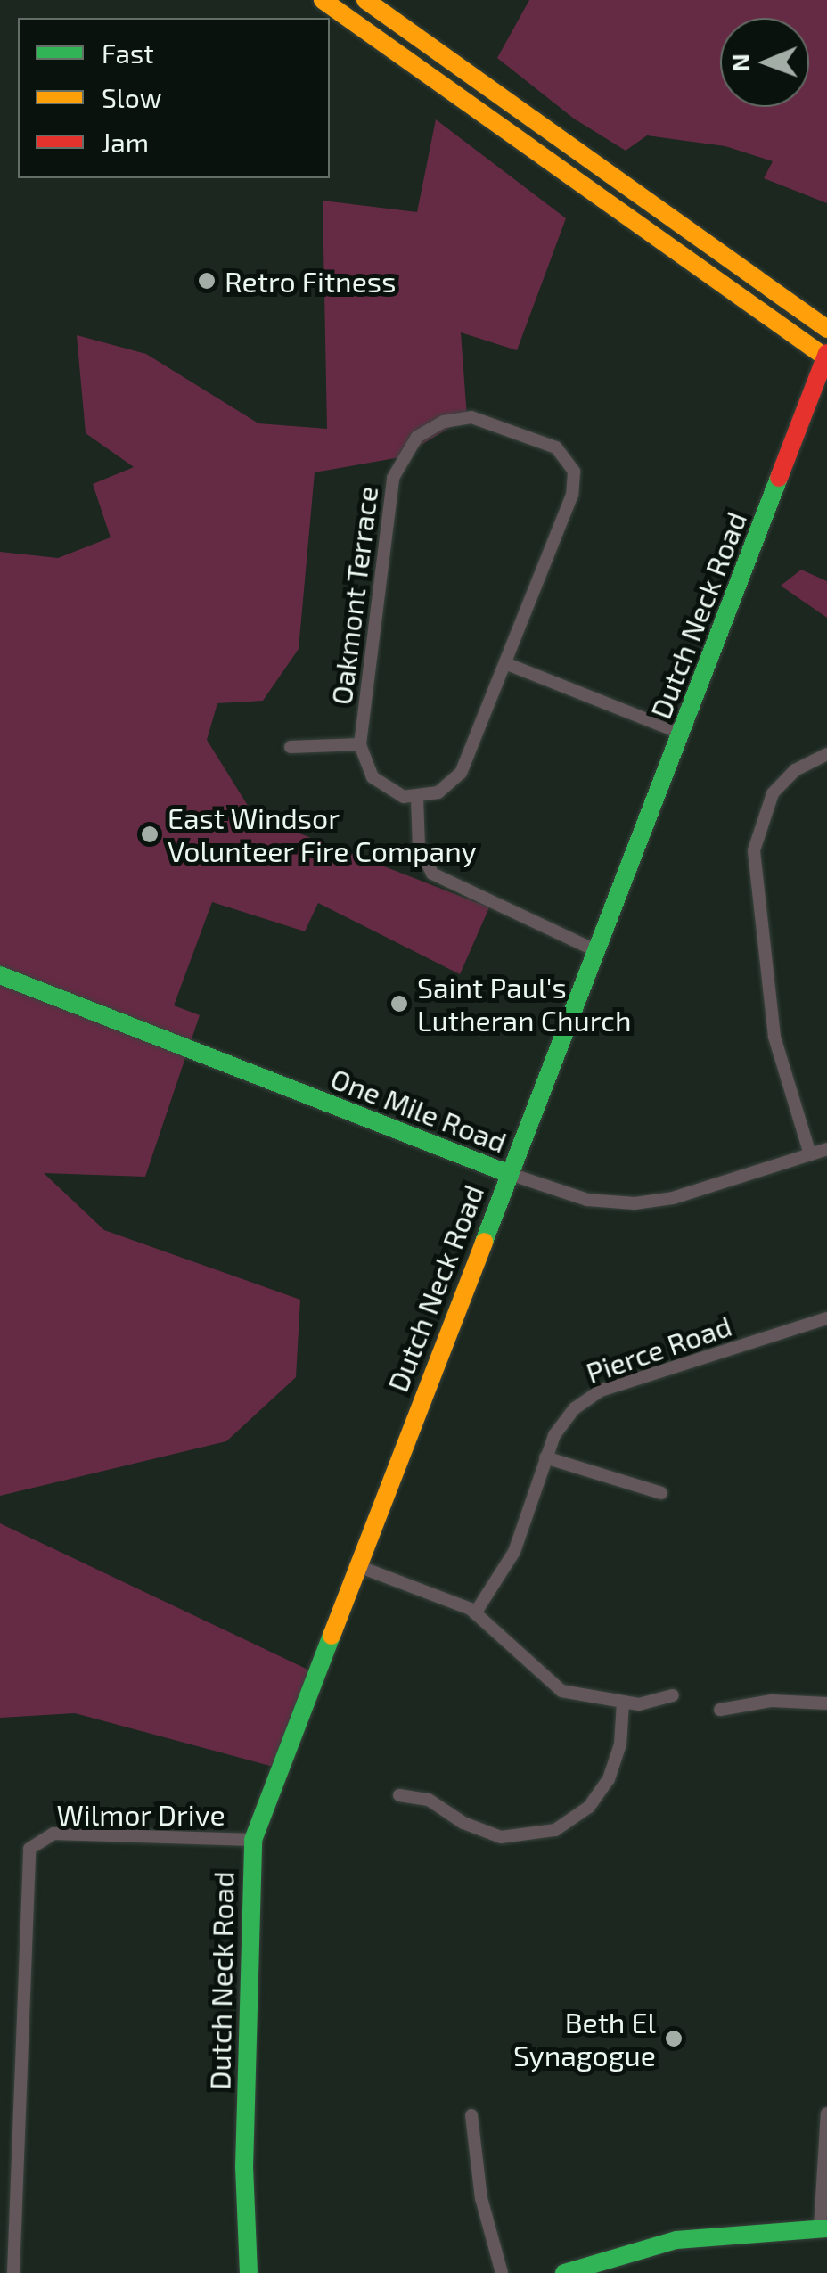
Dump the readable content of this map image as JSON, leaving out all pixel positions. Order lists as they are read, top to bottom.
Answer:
{
  "streets": {
    "main road": ["Dutch Neck Road", "One Mile Road"],
    "street": ["Oakmont Terrace", "Pierce Road", "Wilmor Drive"]
  },
  "crossings": [
    ["Dutch Neck Road", "One Mile Road"],
    ["Dutch Neck Road", "Wilmor Drive"]
  ],
  "places": [
    "Retro Fitness",
    "East Windsor Volunteer Fire Company",
    "Saint Paul's Lutheran Church",
    "Beth El Synagogue"
  ],
  "legend": ["Fast", "Slow", "Jam"],
  "north": "left"
}
